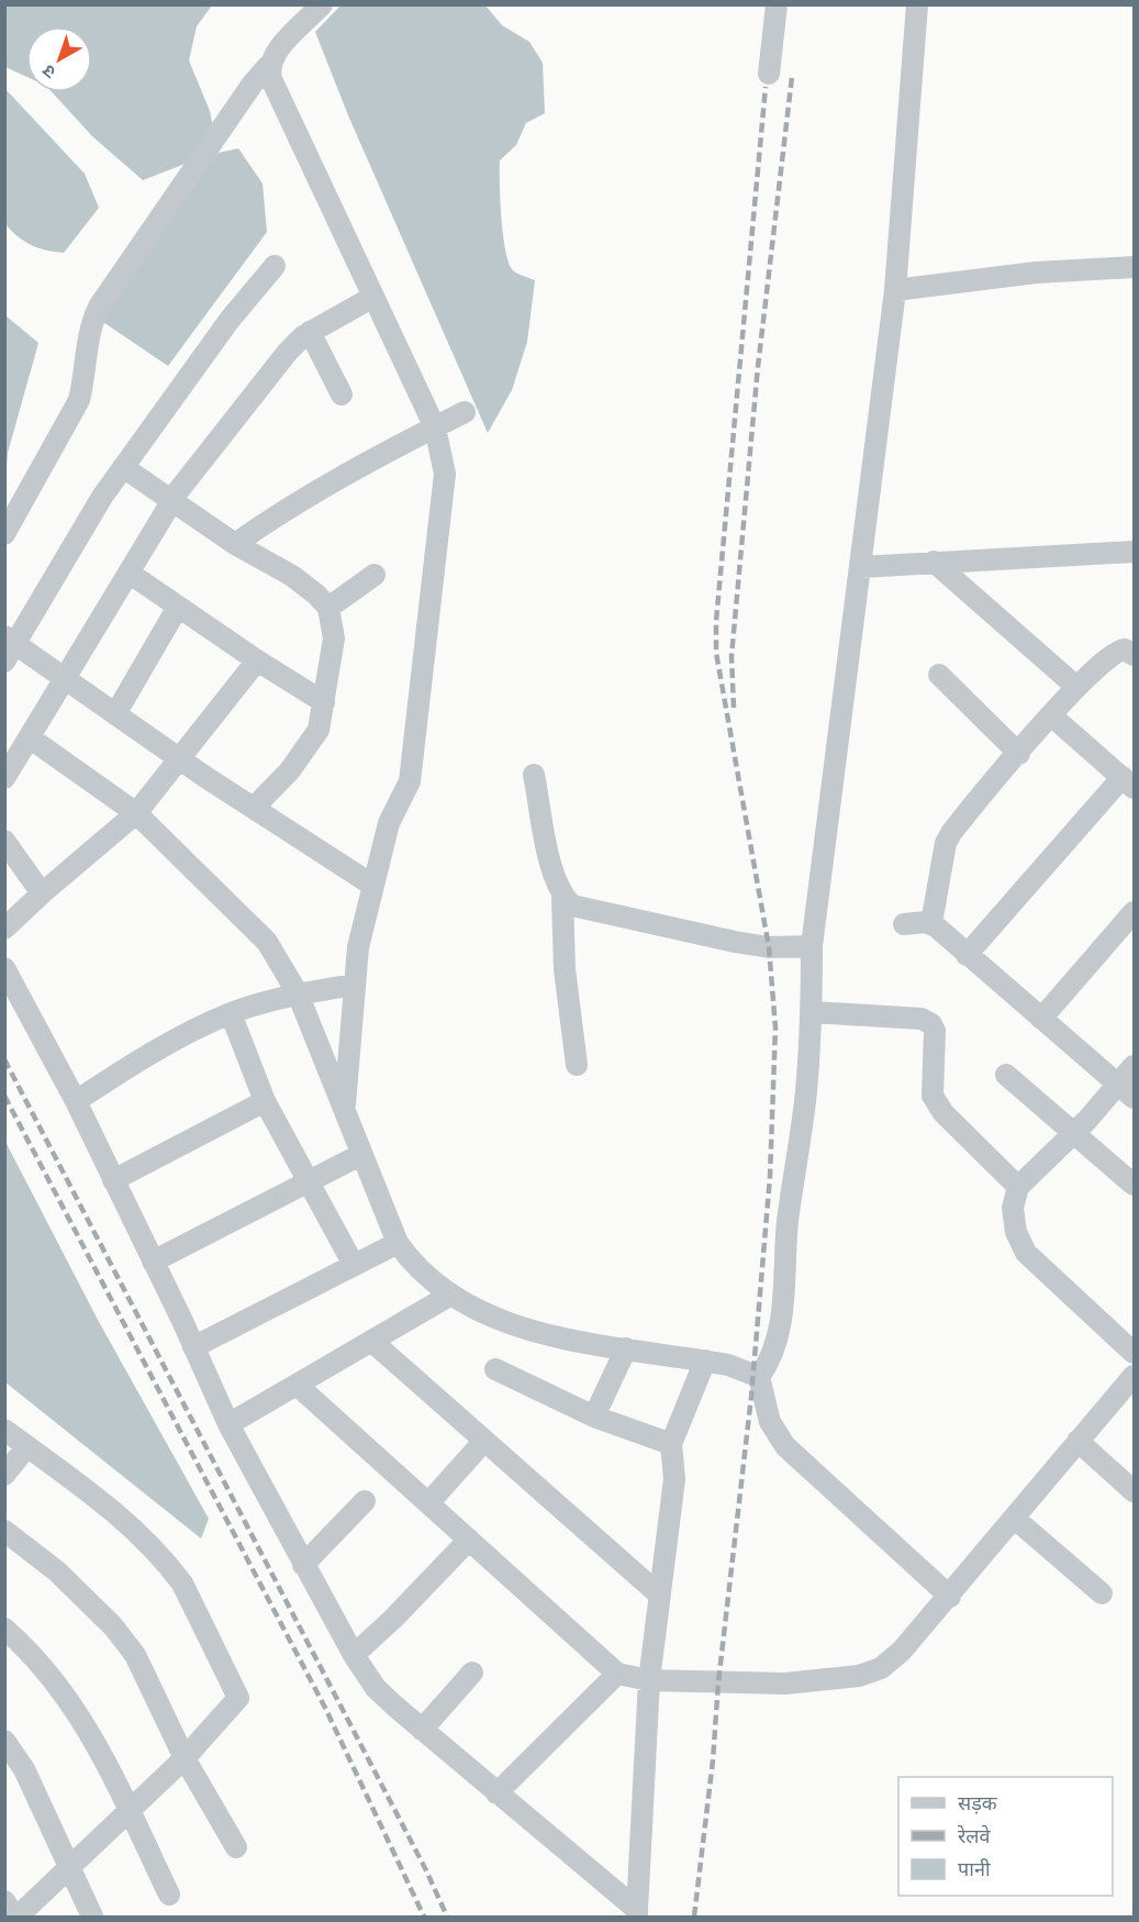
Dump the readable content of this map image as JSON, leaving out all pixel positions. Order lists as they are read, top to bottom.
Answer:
{
  "legend": ["सड़क", "रेलवे", "पानी"],
  "north": "bottom left"
}
